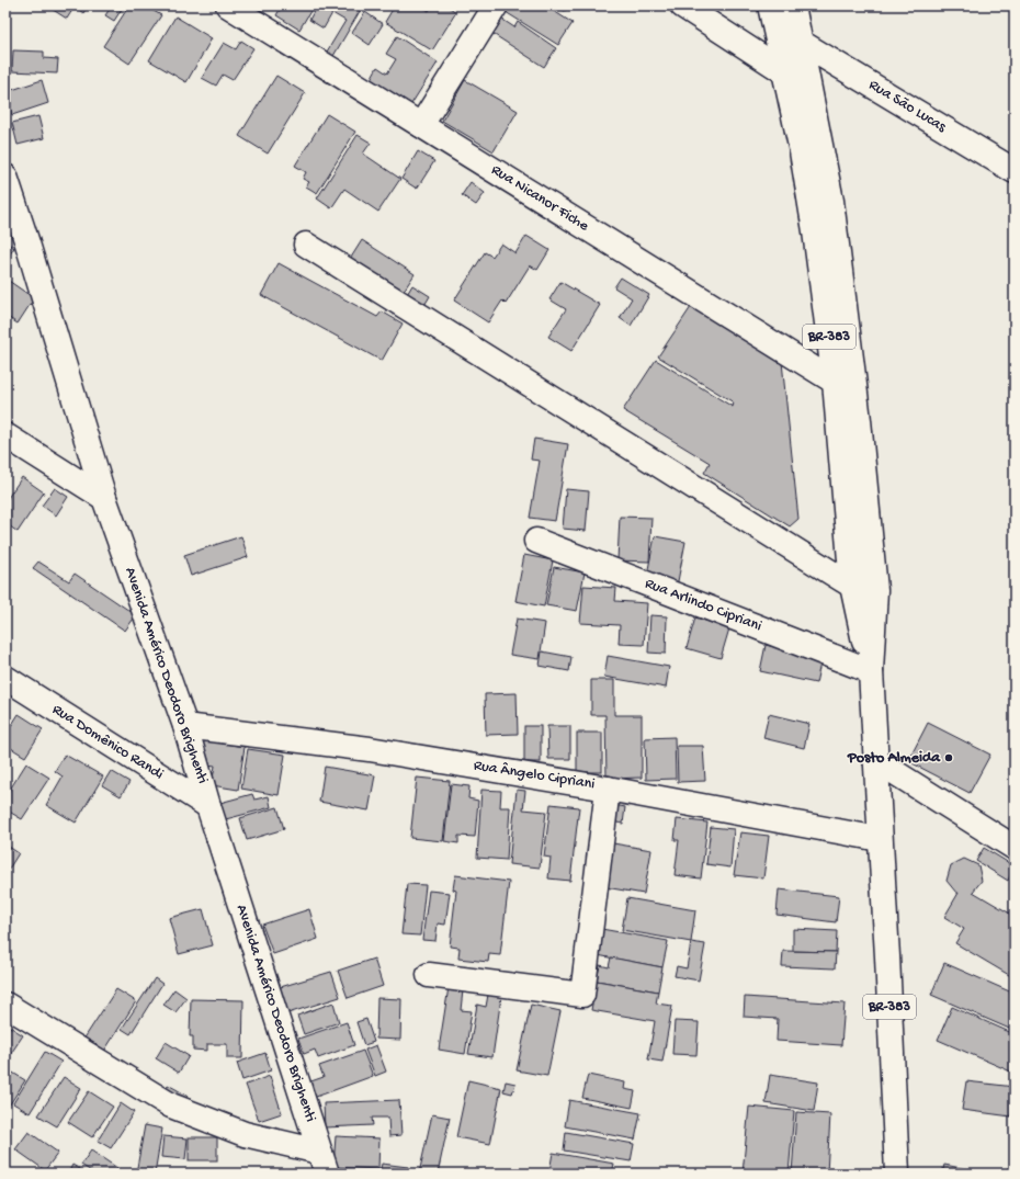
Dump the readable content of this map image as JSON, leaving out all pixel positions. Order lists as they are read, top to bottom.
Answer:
{
  "streets": {
    "street": [
      "Rua São Lucas",
      "Rua Nicanor Fiche",
      "BR-383",
      "Rua Arlindo Cipriani",
      "Avenida Américo Deodoro Brighenti",
      "Rua Domênico Randi",
      "Rua Ângelo Cipriani"
    ]
  },
  "crossings": [
    ["Rua São Lucas", "BR-383"],
    ["Rua Nicanor Fiche", "BR-383"],
    ["BR-383", "Rua Arlindo Cipriani"],
    ["BR-383", "Rua Ângelo Cipriani"],
    ["Avenida Américo Deodoro Brighenti", "Rua Domênico Randi"],
    ["Avenida Américo Deodoro Brighenti", "Rua Ângelo Cipriani"]
  ],
  "places": ["Posto Almeida"]
}
